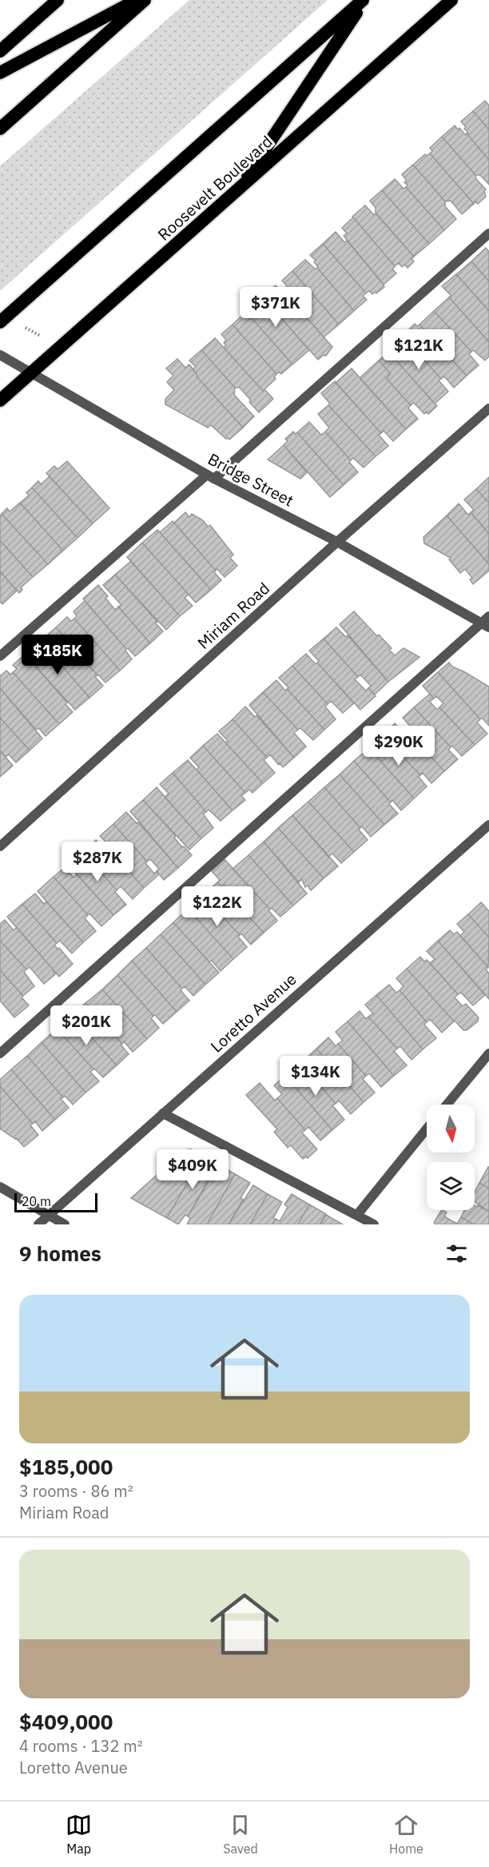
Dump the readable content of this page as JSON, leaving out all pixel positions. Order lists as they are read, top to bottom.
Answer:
{
  "streets": {
    "highway": ["Roosevelt Boulevard"],
    "street": ["Bridge Street", "Miriam Road", "Loretto Avenue"]
  },
  "crossings": [
    ["Roosevelt Boulevard", "Bridge Street"],
    ["Bridge Street", "Miriam Road"]
  ],
  "scale_bar": "20 m",
  "north": "bottom",
  "page": {
    "price": [
      "$371K",
      "$121K",
      "$185K",
      "$290K",
      "$287K",
      "$122K",
      "$201K",
      "$134K",
      "$409K"
    ],
    "scale": "20 m",
    "heading": "9 homes",
    "list": [
      {
        "name": "$185,000",
        "note": "3 rooms · 86 m² · Miriam Road"
      },
      {
        "name": "$409,000",
        "note": "4 rooms · 132 m² · Loretto Avenue"
      }
    ],
    "tabs": ["Map", "Saved", "Home"]
  }
}
